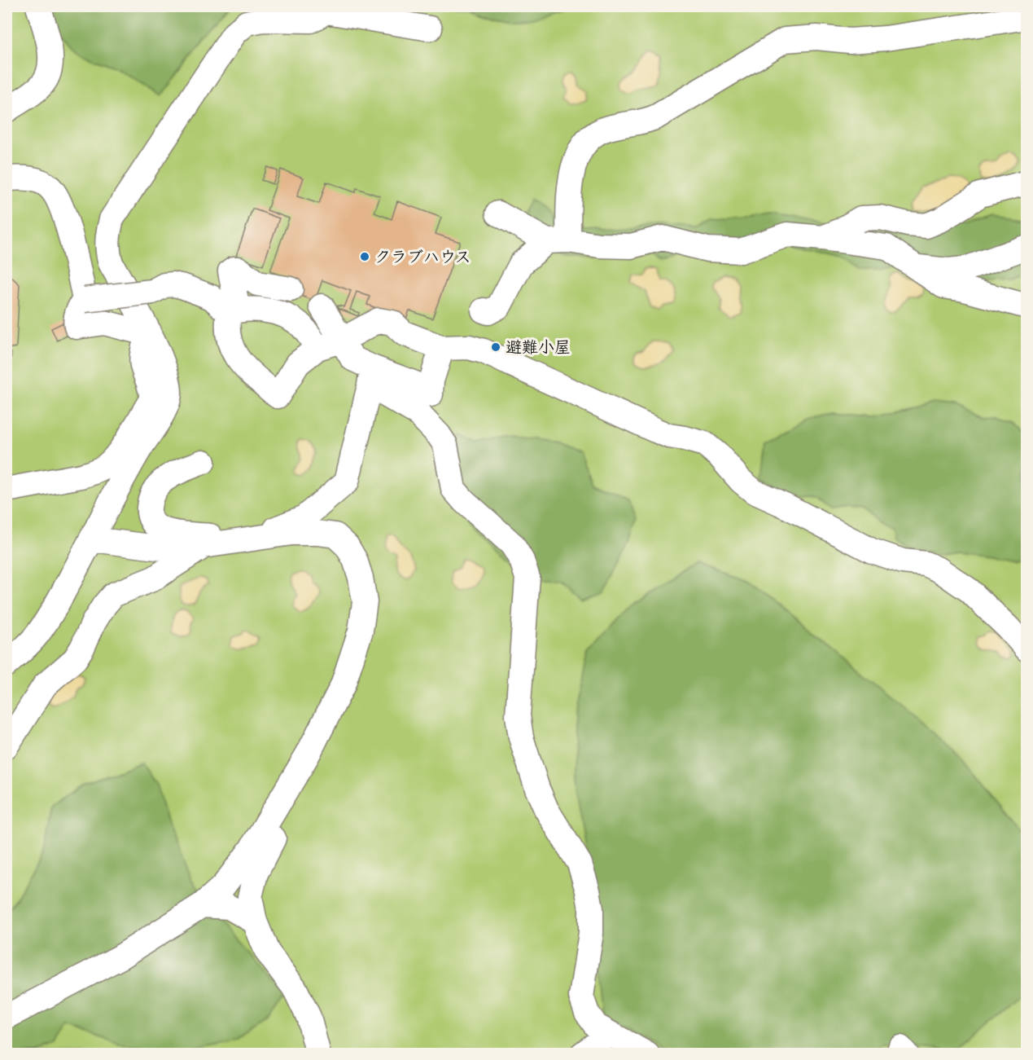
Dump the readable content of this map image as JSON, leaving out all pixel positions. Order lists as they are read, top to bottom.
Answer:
{
  "places": ["クラブハウス", "避難小屋"]
}
